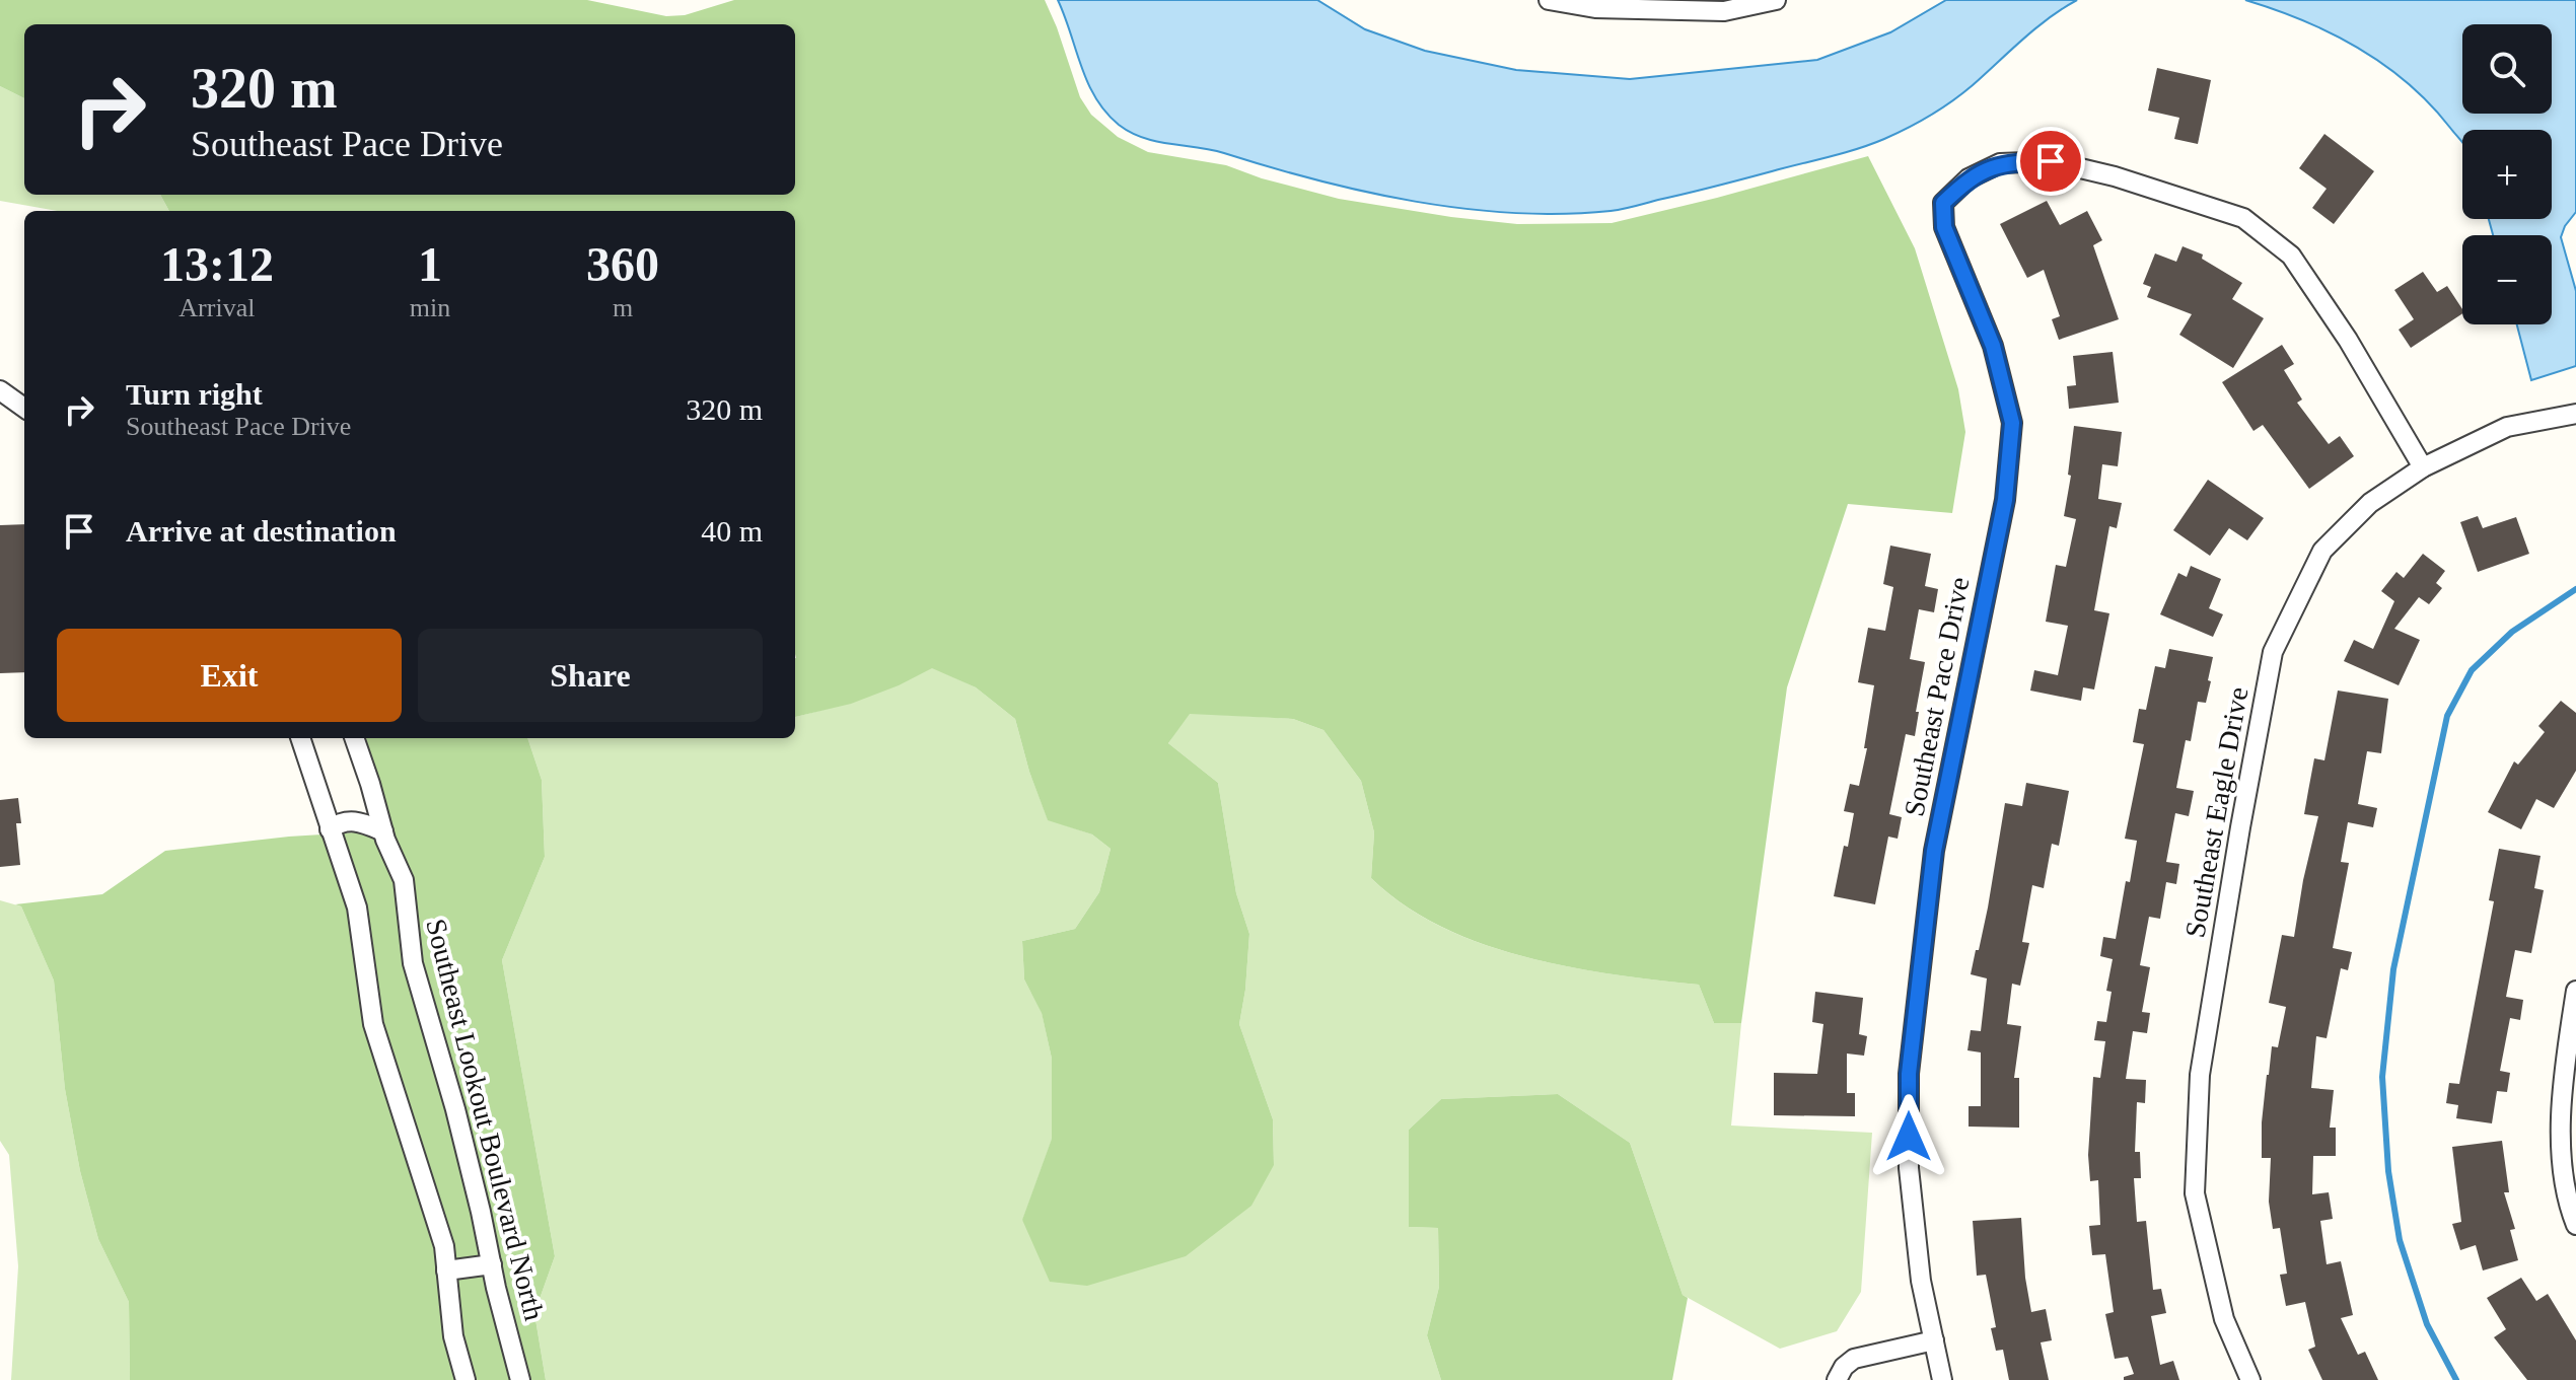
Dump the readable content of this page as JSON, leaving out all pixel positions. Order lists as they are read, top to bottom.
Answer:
{
  "streets": {
    "street": ["Southeast Pace Drive", "Southeast Eagle Drive", "Southeast Lookout Boulevard North"]
  },
  "crossings": [
    ["Southeast Pace Drive", "Southeast Eagle Drive"]
  ],
  "page": {
    "map_buttons": ["+", "−"],
    "turn": ["320 m", "Southeast Pace Drive"],
    "eta": [
      "13:12",
      "Arrival",
      "1",
      "min",
      "360",
      "m"
    ],
    "list": [
      {
        "name": "Turn right",
        "note": "Southeast Pace Drive",
        "value": "320 m"
      },
      {
        "name": "Arrive at destination",
        "value": "40 m"
      }
    ],
    "buttons": ["Exit", "Share"]
  }
}
